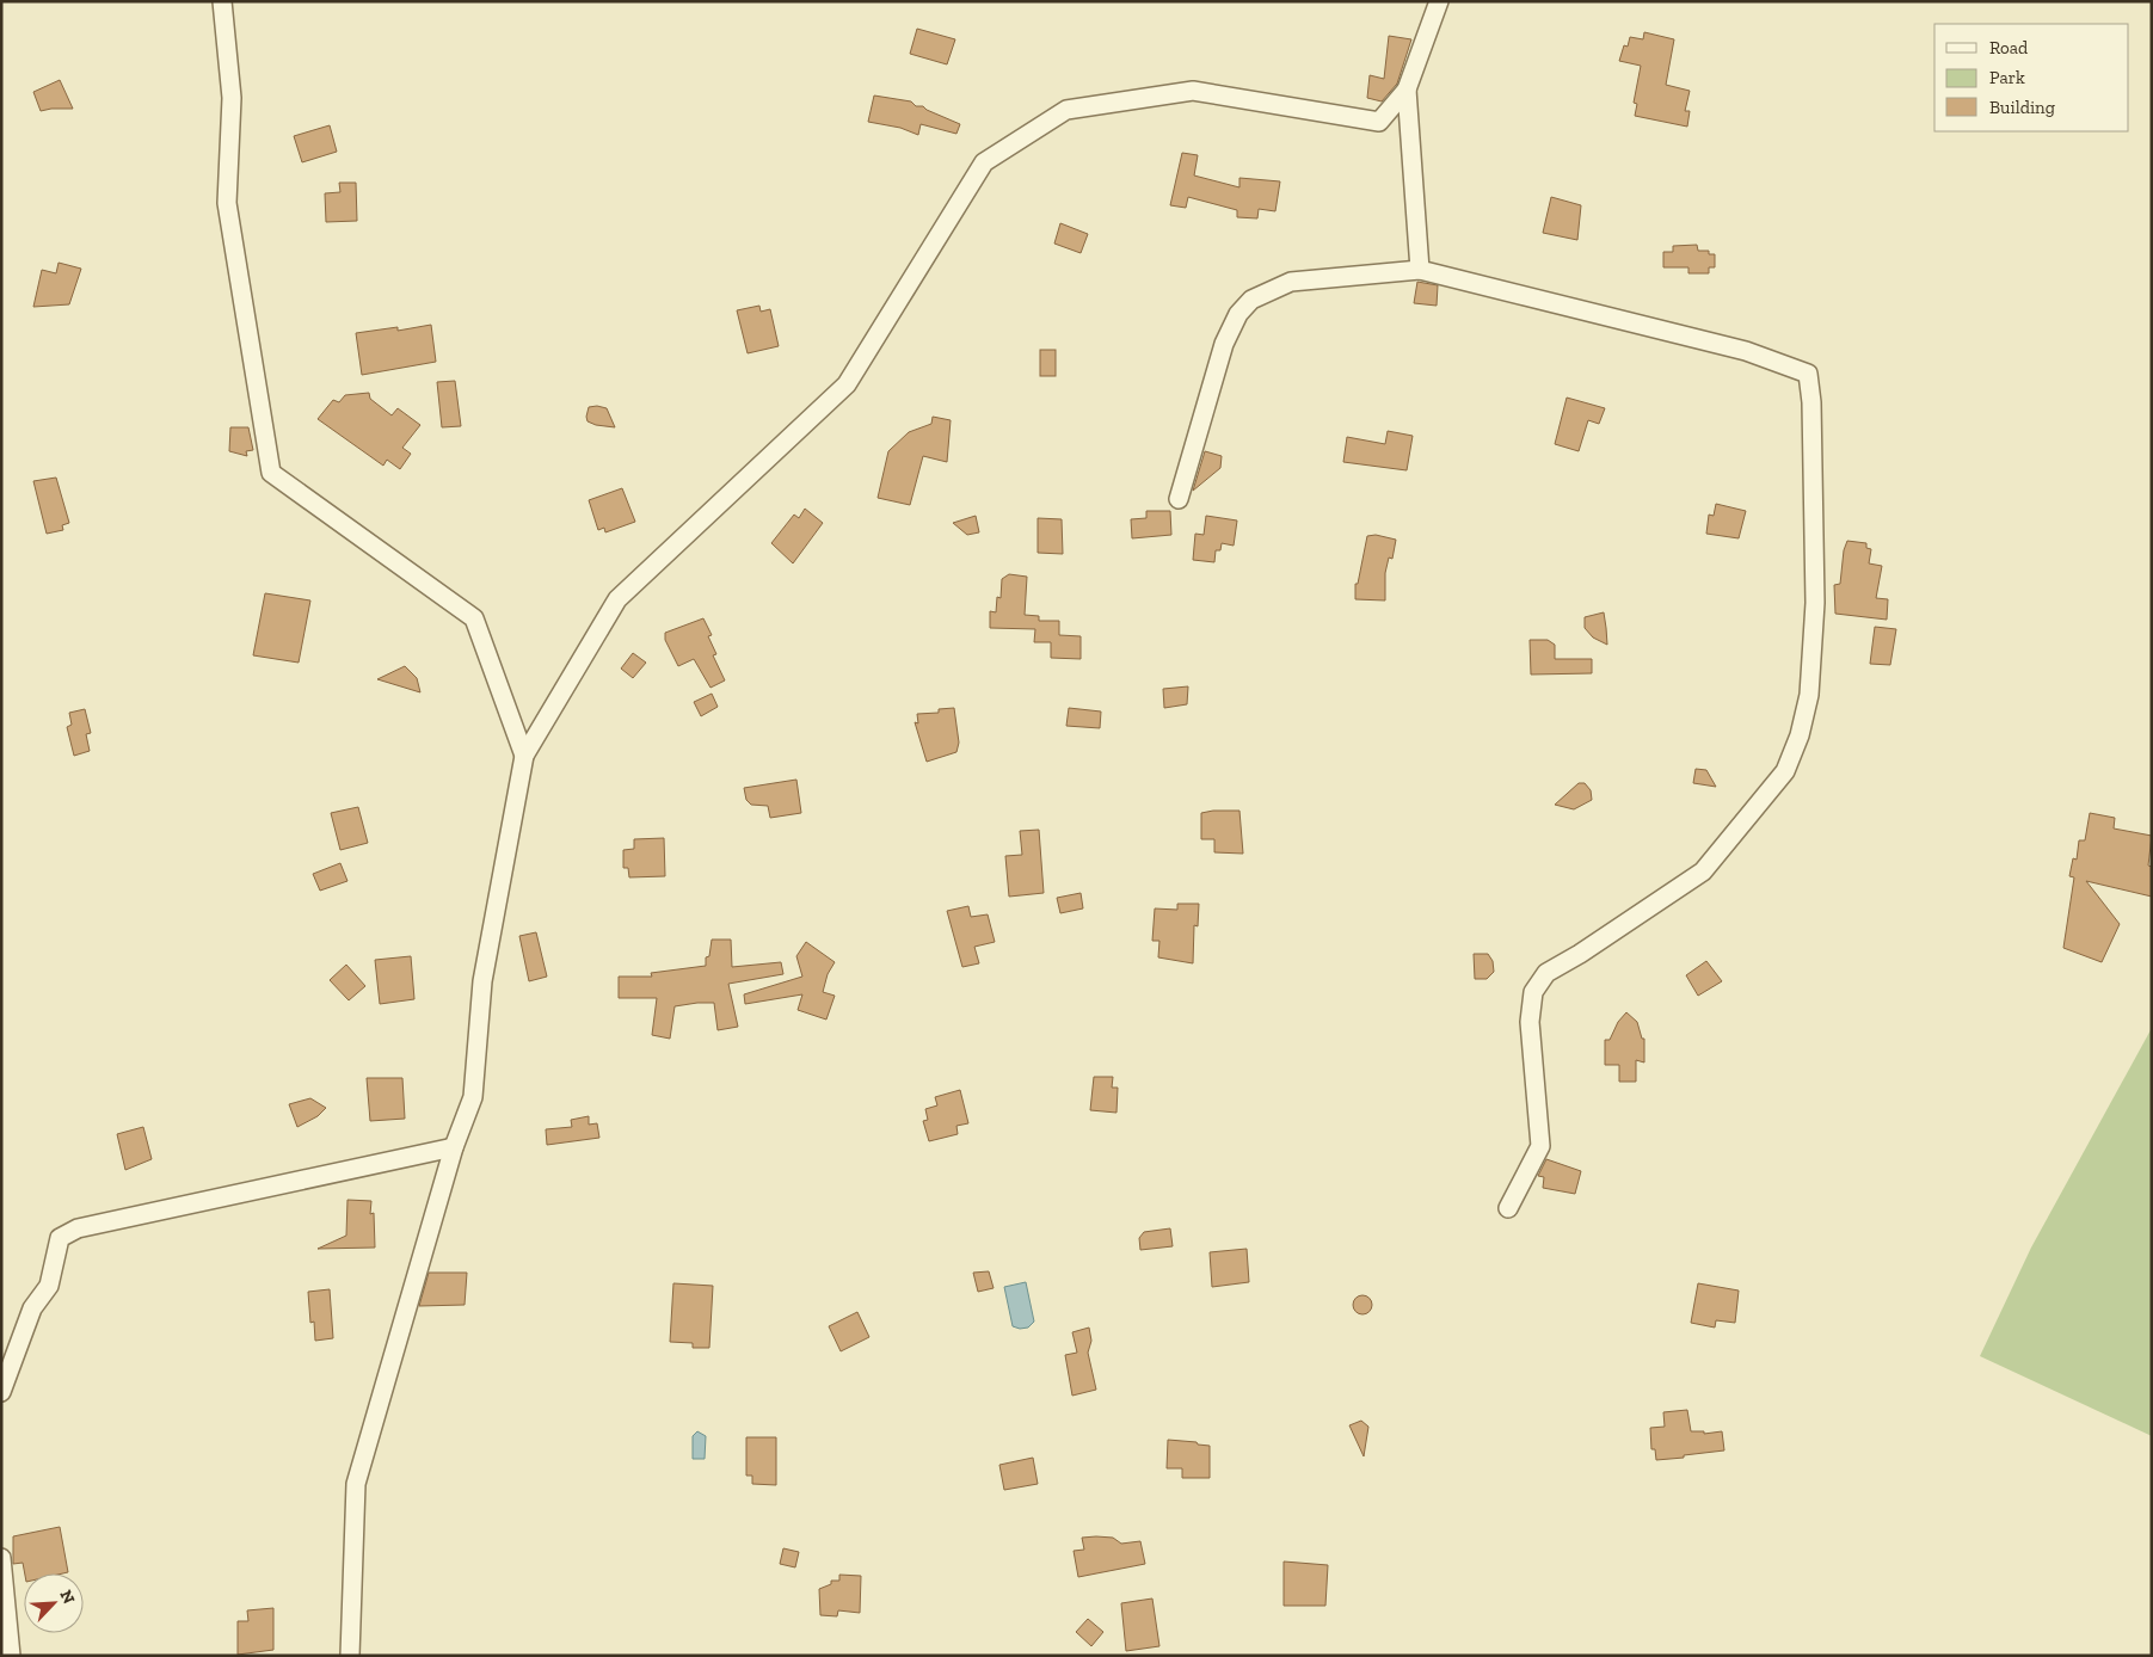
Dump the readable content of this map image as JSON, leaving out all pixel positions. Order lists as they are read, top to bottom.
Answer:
{
  "legend": ["Road", "Park", "Building"],
  "north": "top right"
}
